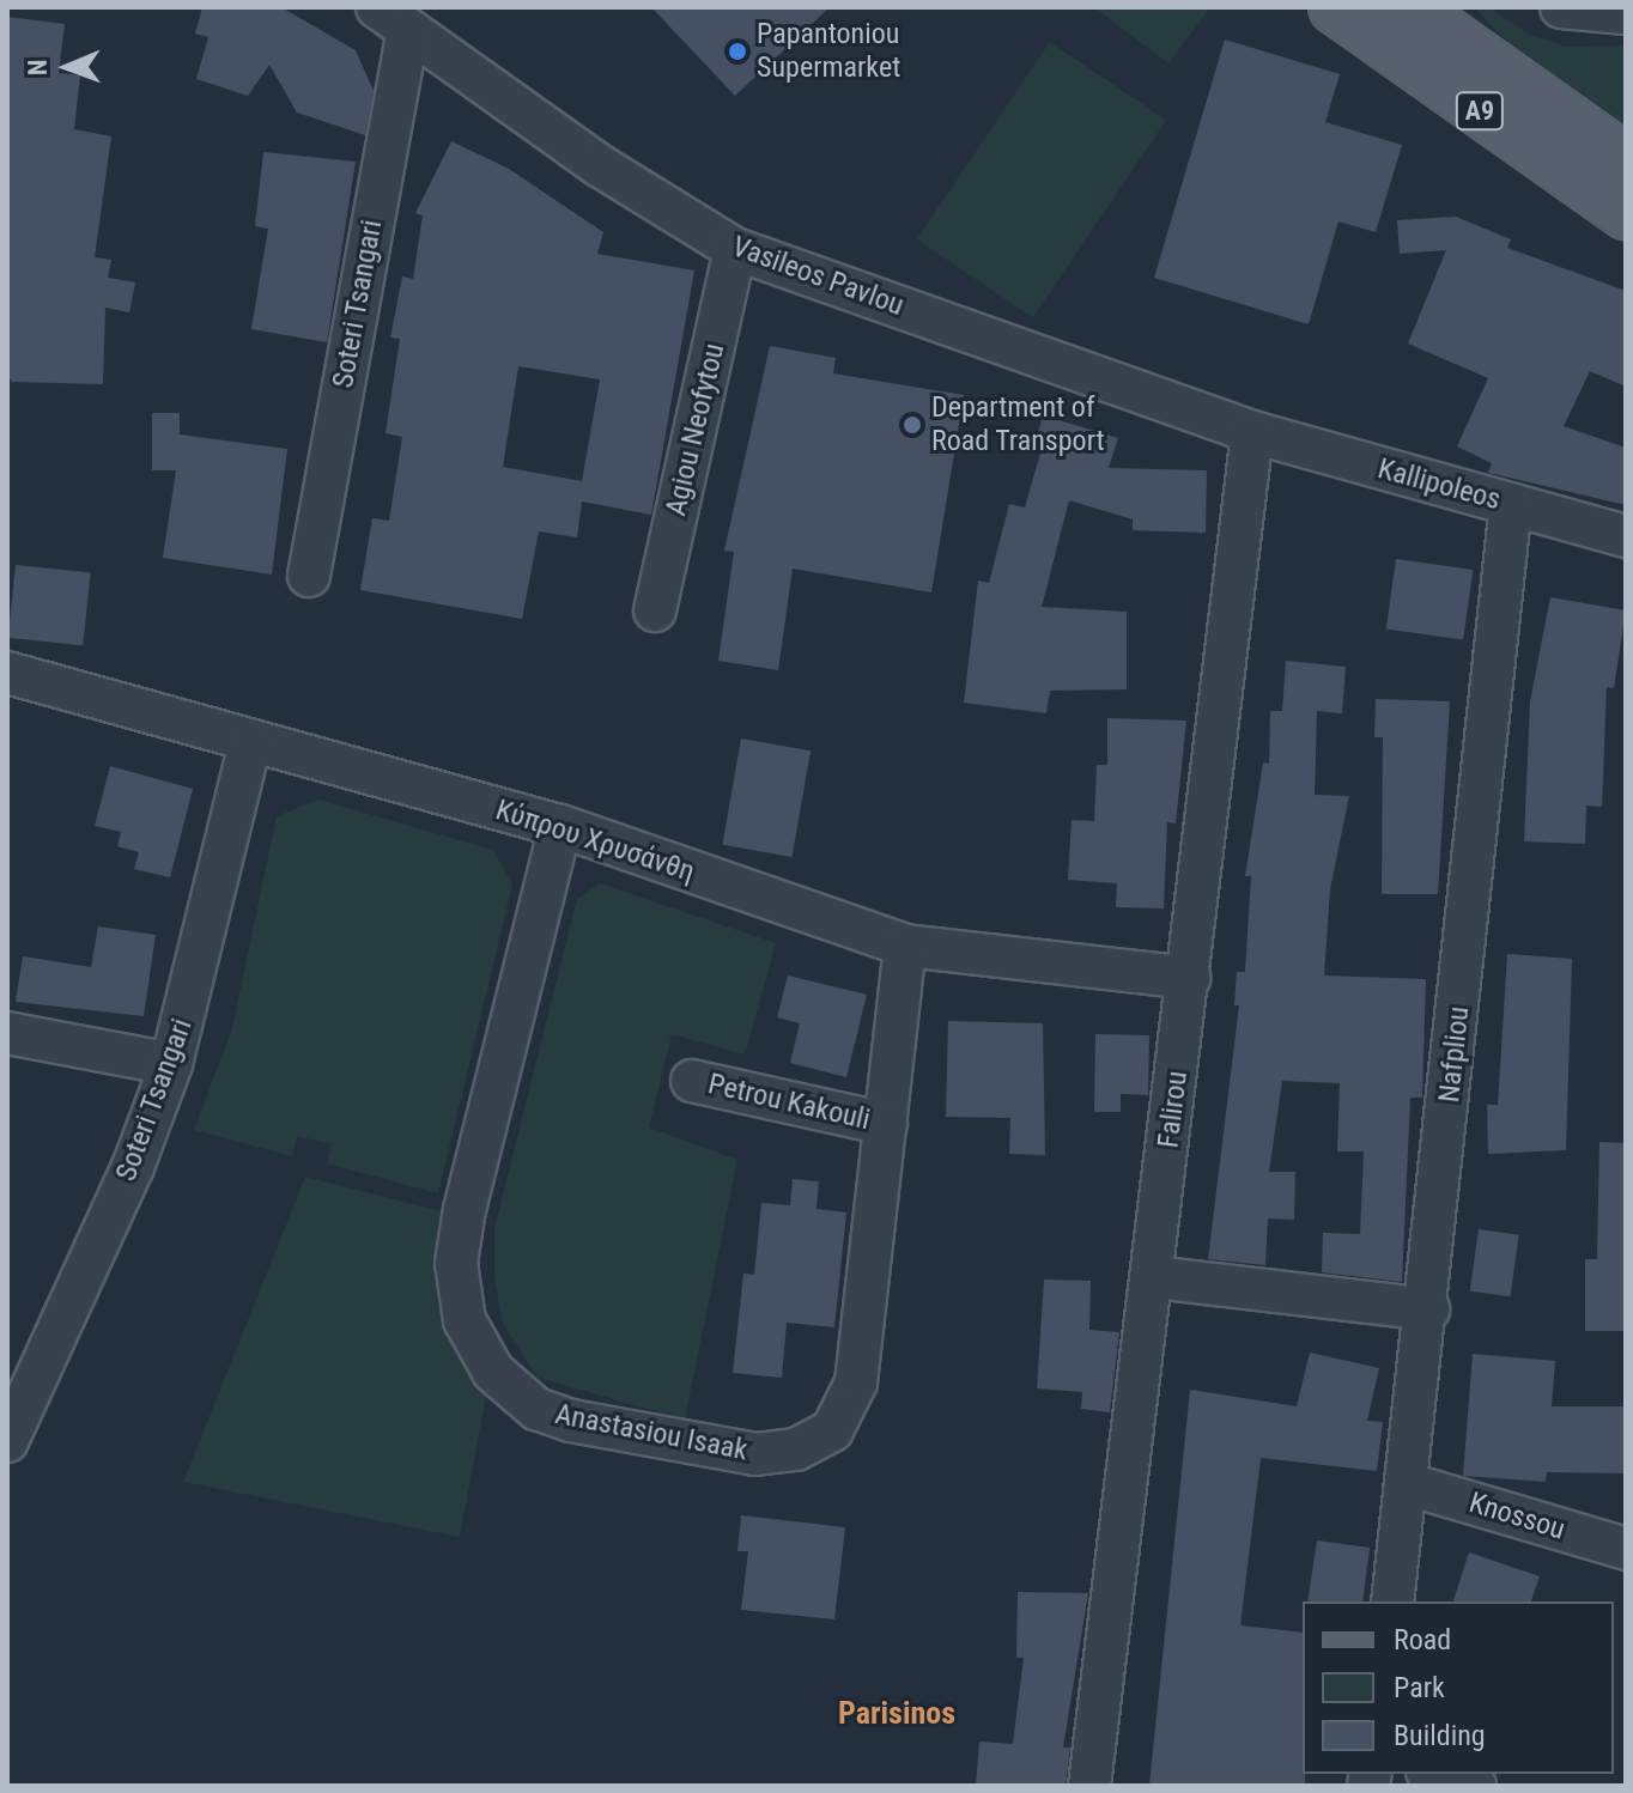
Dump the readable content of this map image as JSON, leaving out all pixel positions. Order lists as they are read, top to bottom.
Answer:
{
  "streets": {
    "main road": ["A9"],
    "street": [
      "Vasileos Pavlou",
      "Soteri Tsangari",
      "Agiou Neofytou",
      "Kallipoleos",
      "Κύπρου Χρυσάνθη",
      "Nafpliou",
      "Petrou Kakouli",
      "Falirou",
      "Anastasiou Isaak",
      "Knossou"
    ]
  },
  "crossings": [
    ["Vasileos Pavlou", "Soteri Tsangari"],
    ["Vasileos Pavlou", "Agiou Neofytou"],
    ["Vasileos Pavlou", "Kallipoleos"],
    ["Vasileos Pavlou", "Falirou"],
    ["Soteri Tsangari", "Κύπρου Χρυσάνθη"],
    ["Kallipoleos", "Nafpliou"],
    ["Kallipoleos", "Falirou"],
    ["Κύπρου Χρυσάνθη", "Falirou"],
    ["Κύπρου Χρυσάνθη", "Anastasiou Isaak"],
    ["Nafpliou", "Knossou"],
    ["Petrou Kakouli", "Anastasiou Isaak"]
  ],
  "districts": ["Parisinos"],
  "places": ["Papantoniou Supermarket", "Department of Road Transport"],
  "legend": ["Road", "Park", "Building"],
  "north": "left"
}
